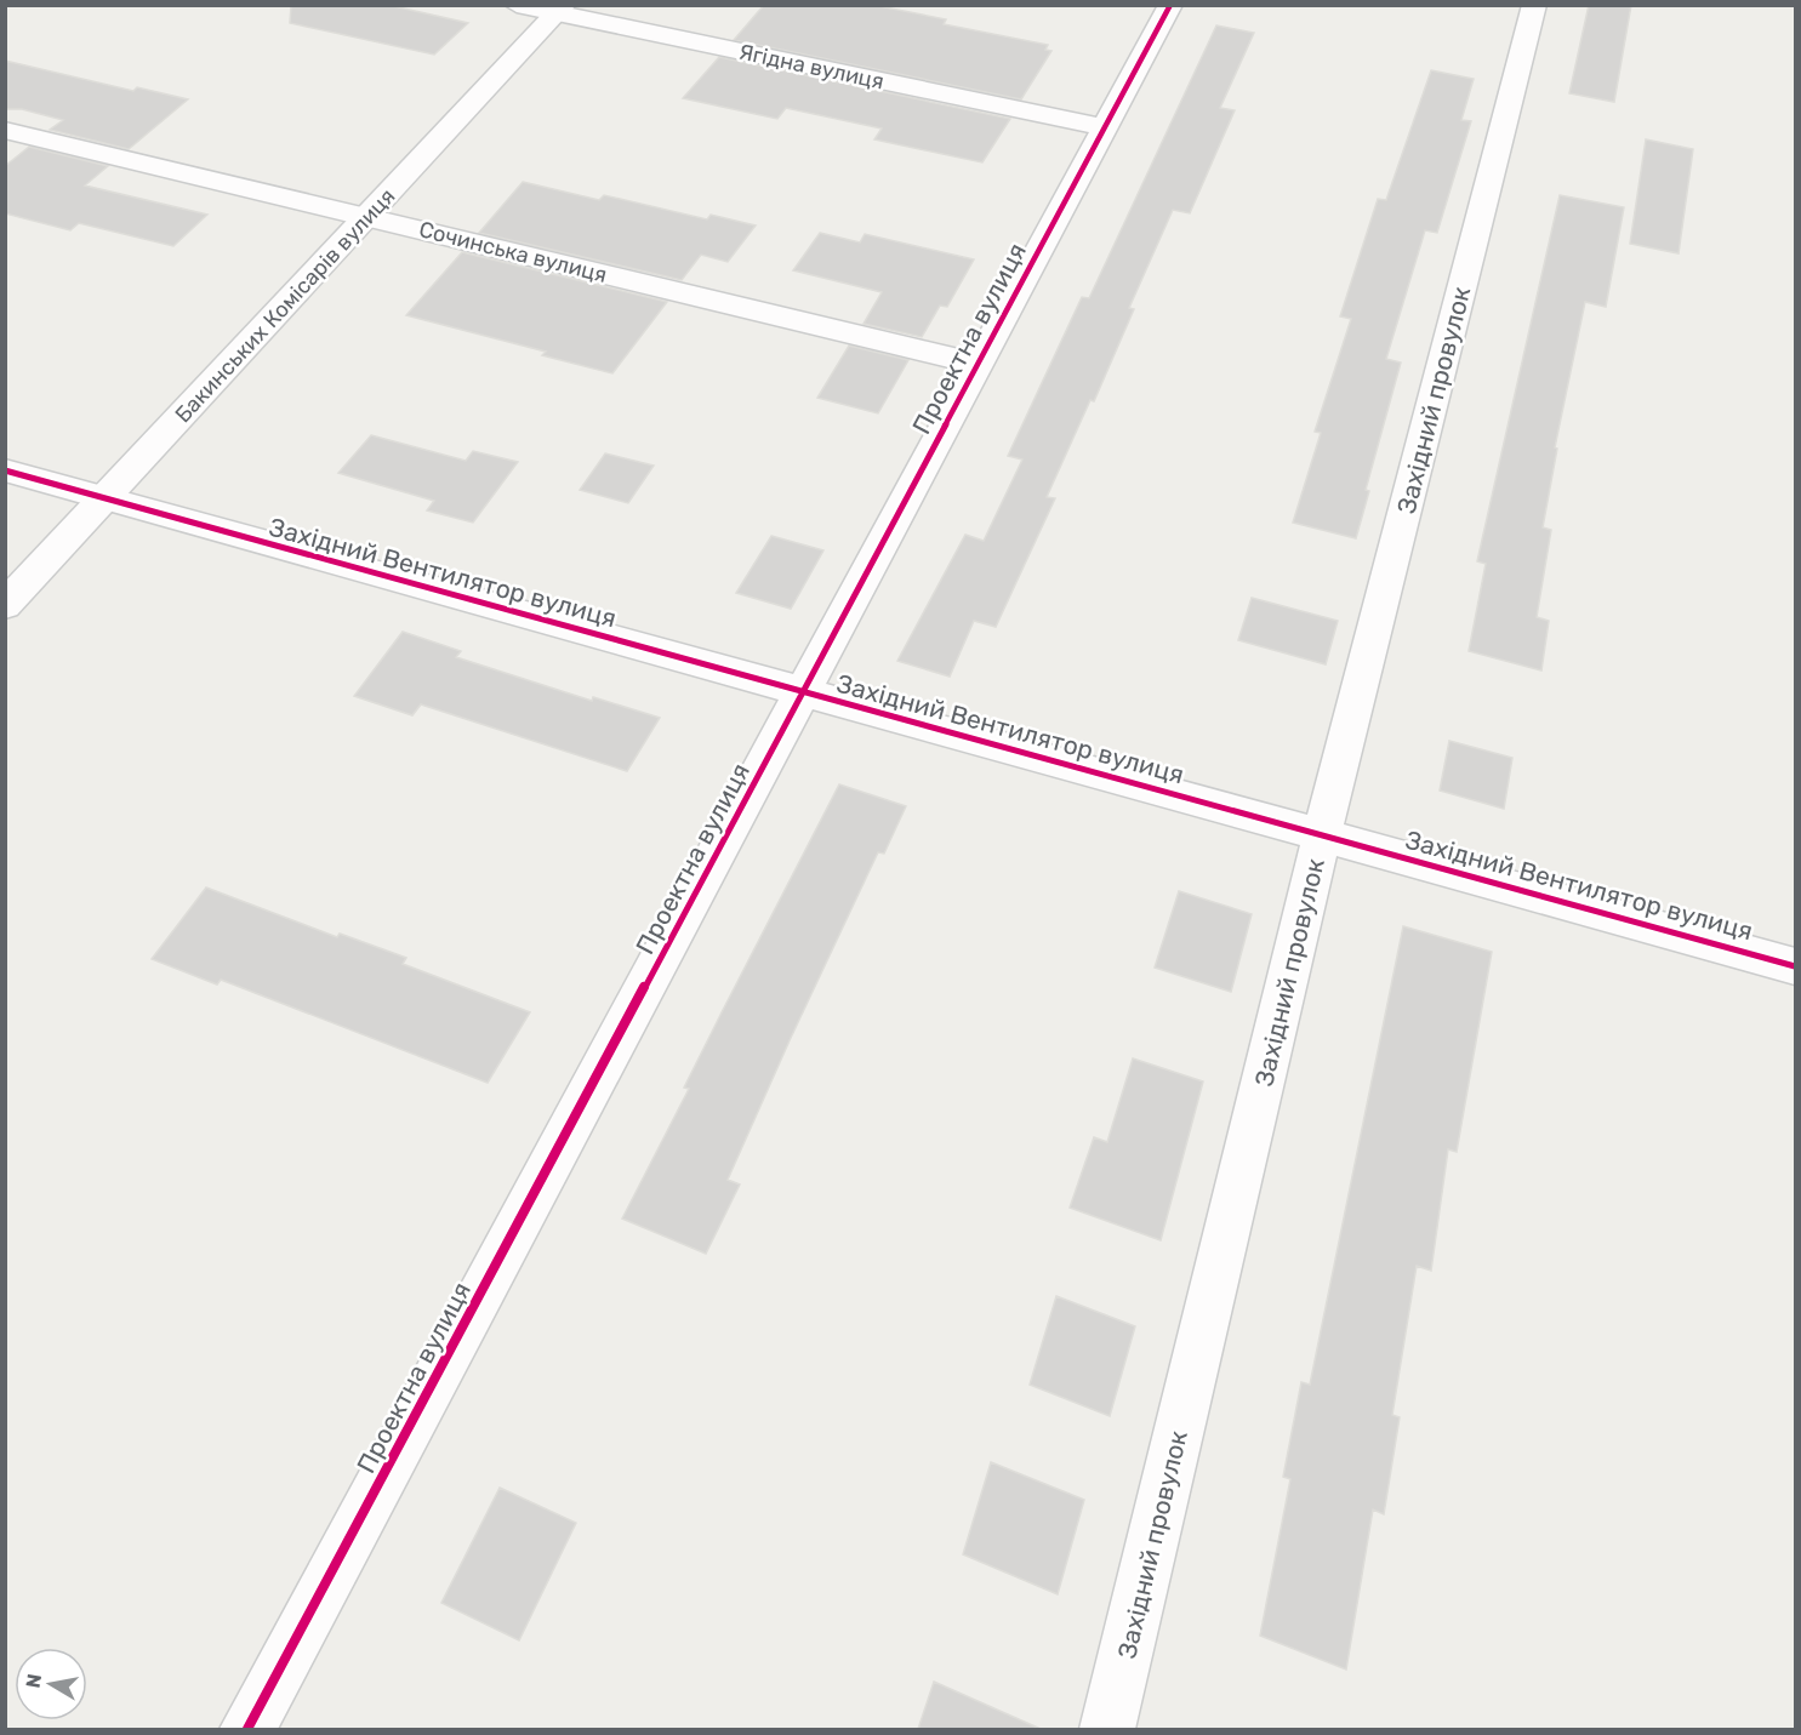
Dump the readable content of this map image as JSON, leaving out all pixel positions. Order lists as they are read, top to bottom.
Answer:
{
  "streets": {
    "street": [
      "Ягідна вулиця",
      "Сочинська вулиця",
      "Бакинських Комісарів вулиця",
      "Проектна вулиця",
      "Західний провулок",
      "Західний Вентилятор вулиця"
    ]
  },
  "crossings": [
    ["Ягідна вулиця", "Бакинських Комісарів вулиця"],
    ["Ягідна вулиця", "Проектна вулиця"],
    ["Сочинська вулиця", "Бакинських Комісарів вулиця"],
    ["Сочинська вулиця", "Проектна вулиця"],
    ["Бакинських Комісарів вулиця", "Західний Вентилятор вулиця"],
    ["Проектна вулиця", "Західний Вентилятор вулиця"],
    ["Західний провулок", "Західний Вентилятор вулиця"]
  ],
  "north": "left"
}
